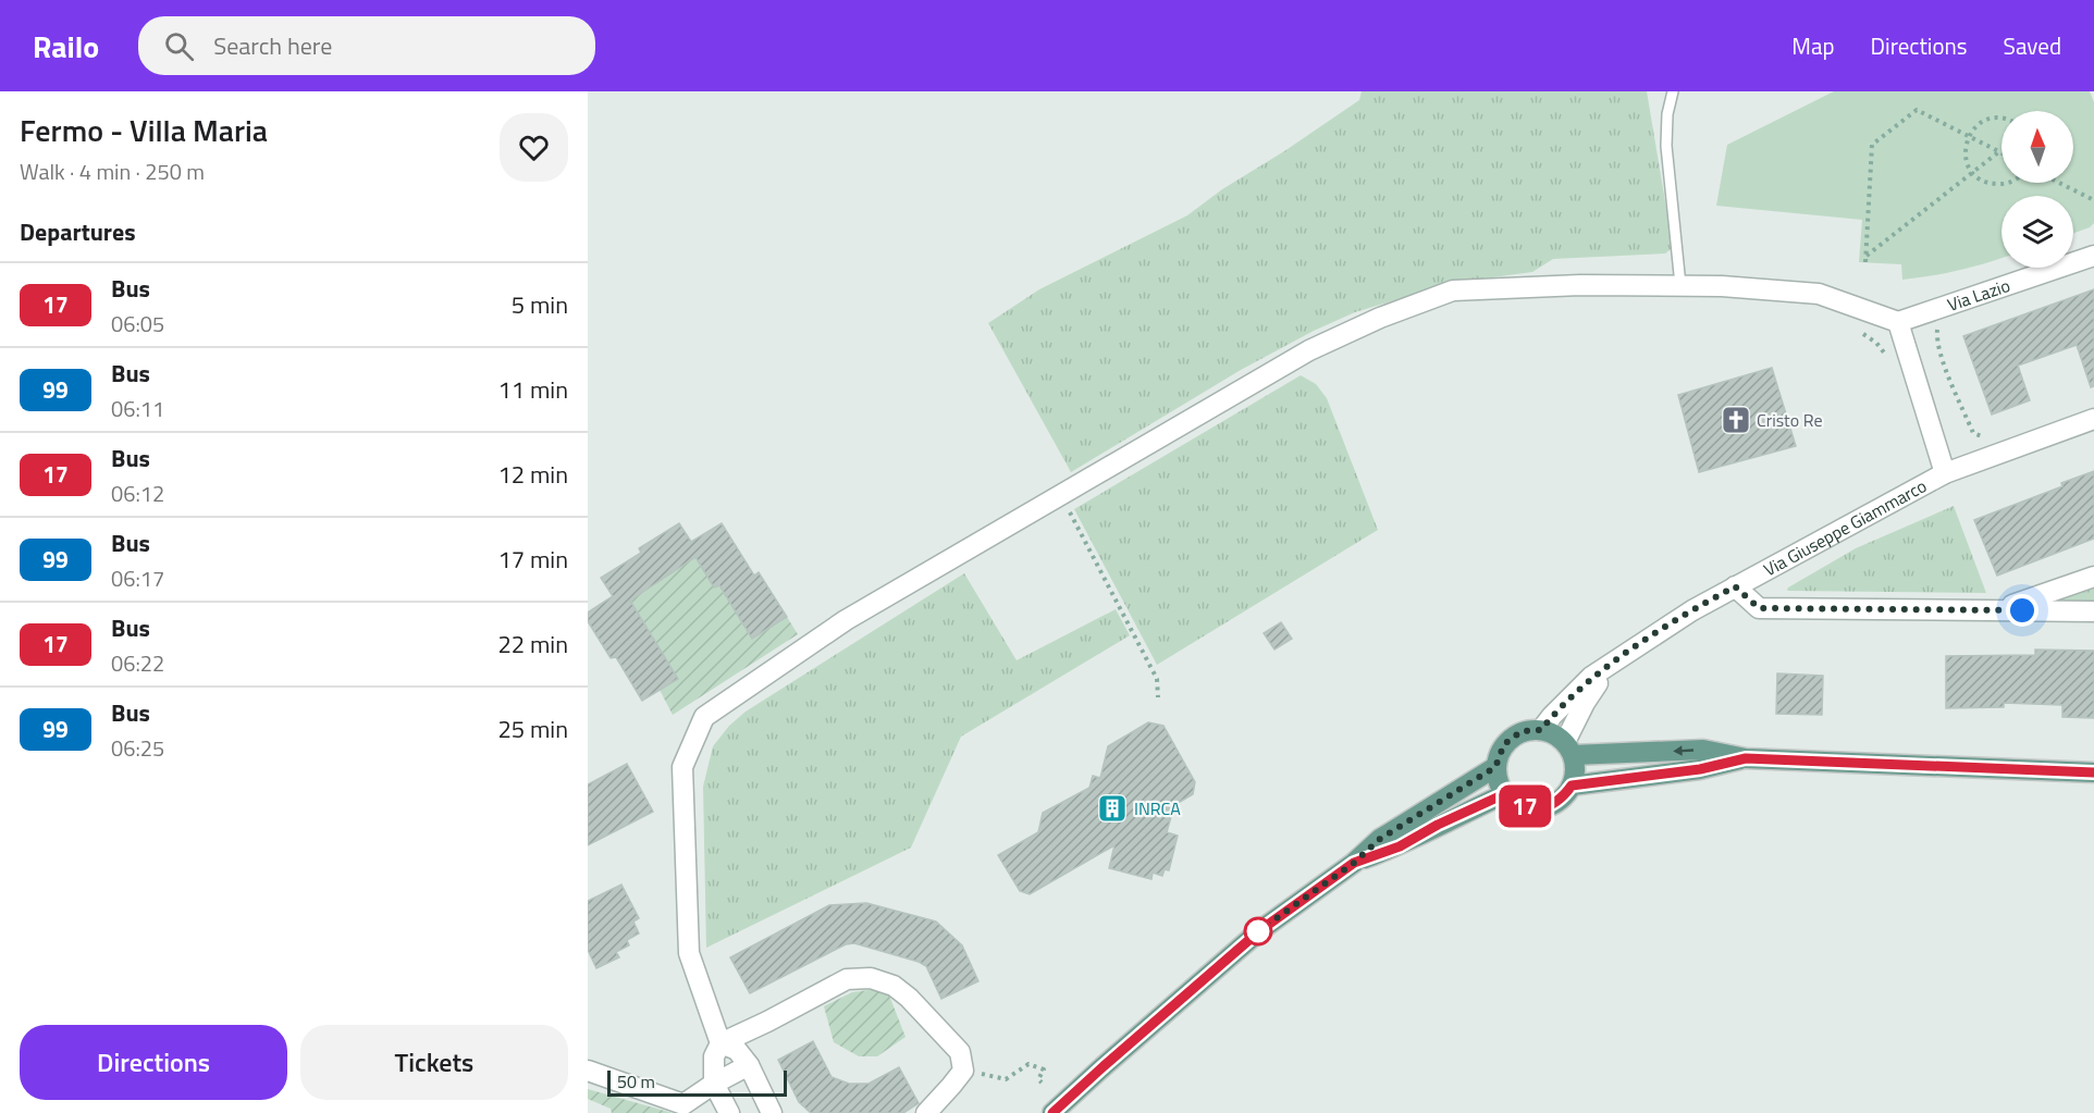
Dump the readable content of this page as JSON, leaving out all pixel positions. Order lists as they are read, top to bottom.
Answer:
{
  "streets": {
    "street": ["Via Lazio", "Via Giuseppe Giammarco"]
  },
  "places": {
    "church": ["Cristo Re"],
    "building": ["INRCA"]
  },
  "lines": ["bus line 17"],
  "scale_bar": "50 m",
  "north": "top",
  "page": {
    "header": "Railo",
    "search": "Search here",
    "nav": ["Map", "Directions", "Saved"],
    "heading": [
      ["Fermo - Villa Maria", "Walk · 4 min · 250 m"],
      "Departures"
    ],
    "on_map": "17",
    "list": [
      {
        "mark": "17",
        "name": "Bus",
        "note": "06:05",
        "value": "5 min"
      },
      {
        "mark": "99",
        "name": "Bus",
        "note": "06:11",
        "value": "11 min"
      },
      {
        "mark": "17",
        "name": "Bus",
        "note": "06:12",
        "value": "12 min"
      },
      {
        "mark": "99",
        "name": "Bus",
        "note": "06:17",
        "value": "17 min"
      },
      {
        "mark": "17",
        "name": "Bus",
        "note": "06:22",
        "value": "22 min"
      },
      {
        "mark": "99",
        "name": "Bus",
        "note": "06:25",
        "value": "25 min"
      }
    ],
    "buttons": ["Directions", "Tickets"],
    "scale": "50 m"
  }
}
